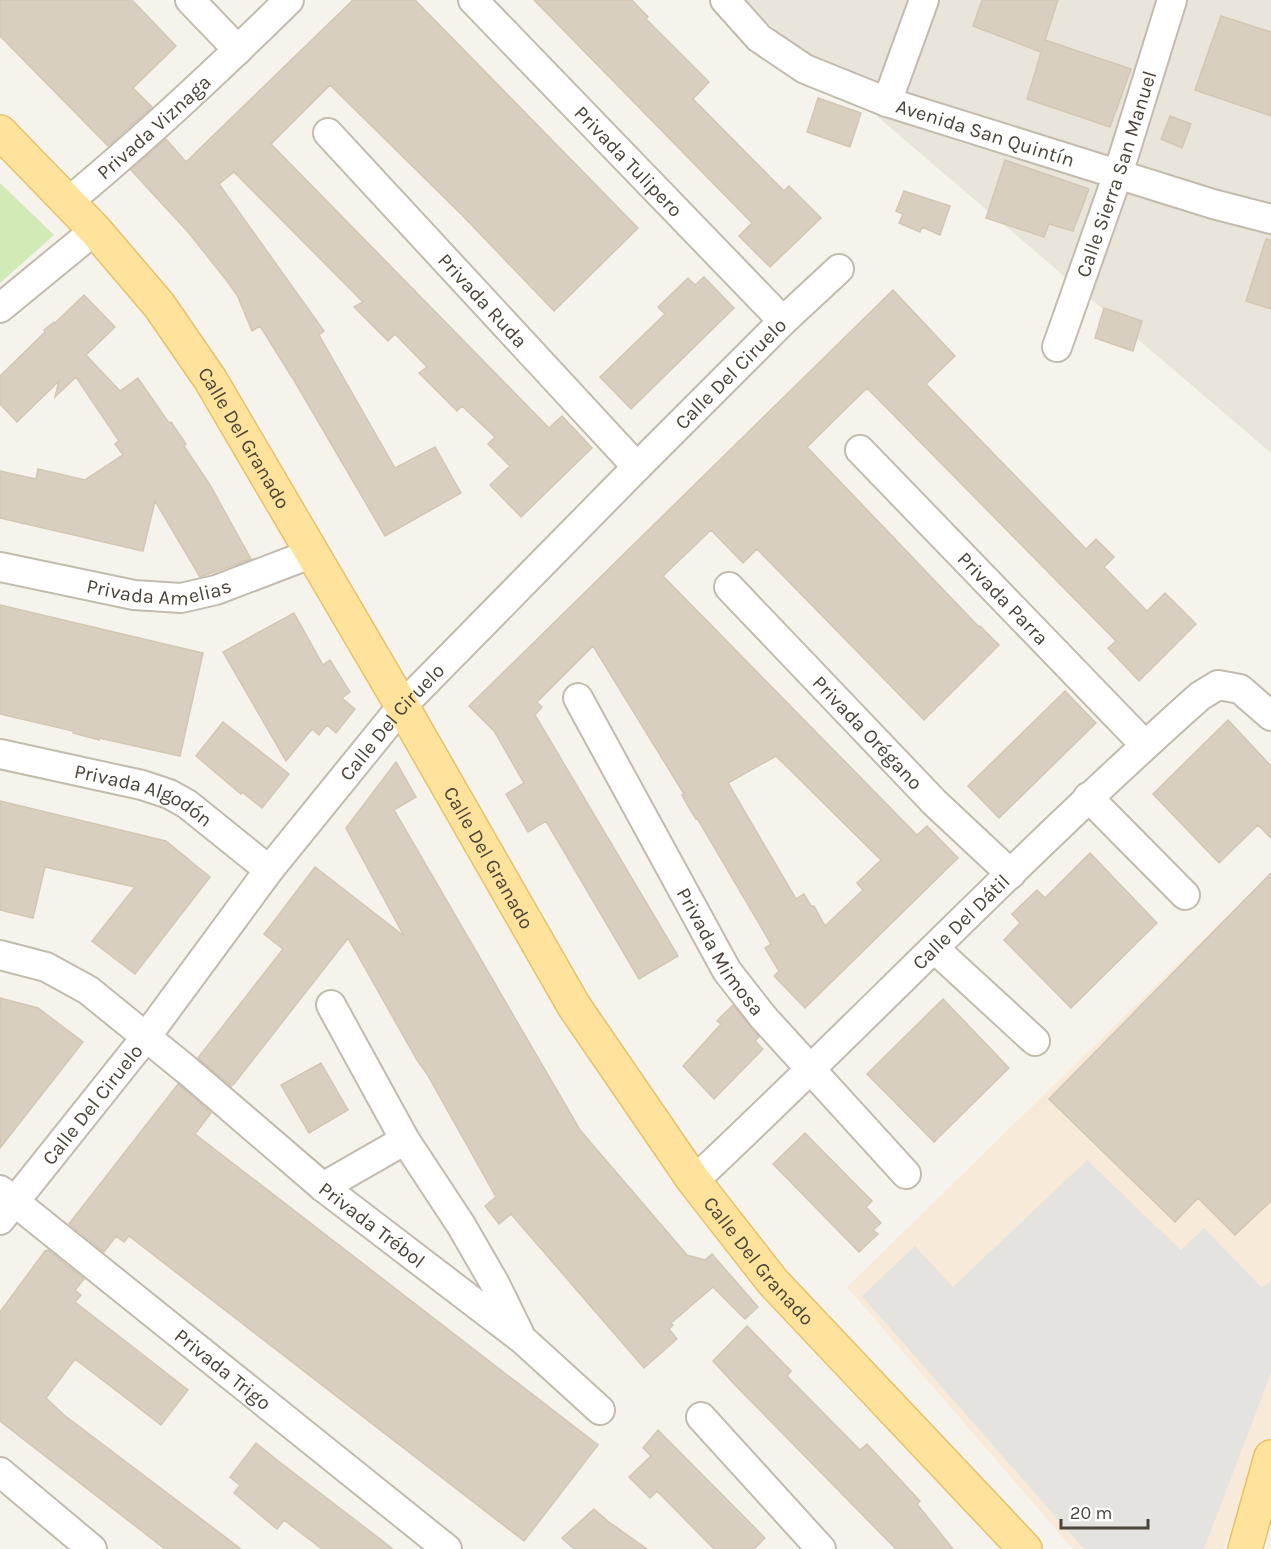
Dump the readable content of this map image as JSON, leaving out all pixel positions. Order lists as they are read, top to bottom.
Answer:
{
  "streets": {
    "main road": ["Calle Del Granado"],
    "street": [
      "Privada Viznaga",
      "Avenida San Quintín",
      "Privada Tulipero",
      "Calle Sierra San Manuel",
      "Privada Ruda",
      "Calle Del Ciruelo",
      "Privada Amelias",
      "Privada Parra",
      "Privada Orégano",
      "Privada Algodón",
      "Calle Del Dátil",
      "Privada Mimosa",
      "Privada Trébol",
      "Privada Trigo"
    ]
  },
  "crossings": [
    ["Privada Viznaga", "Calle Del Granado"],
    ["Avenida San Quintín", "Calle Sierra San Manuel"],
    ["Privada Tulipero", "Calle Del Ciruelo"],
    ["Privada Ruda", "Calle Del Ciruelo"],
    ["Calle Del Ciruelo", "Calle Del Granado"],
    ["Calle Del Ciruelo", "Privada Algodón"],
    ["Calle Del Ciruelo", "Privada Trébol"],
    ["Calle Del Ciruelo", "Privada Trigo"],
    ["Calle Del Granado", "Privada Amelias"],
    ["Calle Del Granado", "Calle Del Dátil"],
    ["Privada Parra", "Calle Del Dátil"],
    ["Privada Orégano", "Calle Del Dátil"],
    ["Calle Del Dátil", "Privada Mimosa"]
  ],
  "scale_bar": "20 m"
}
